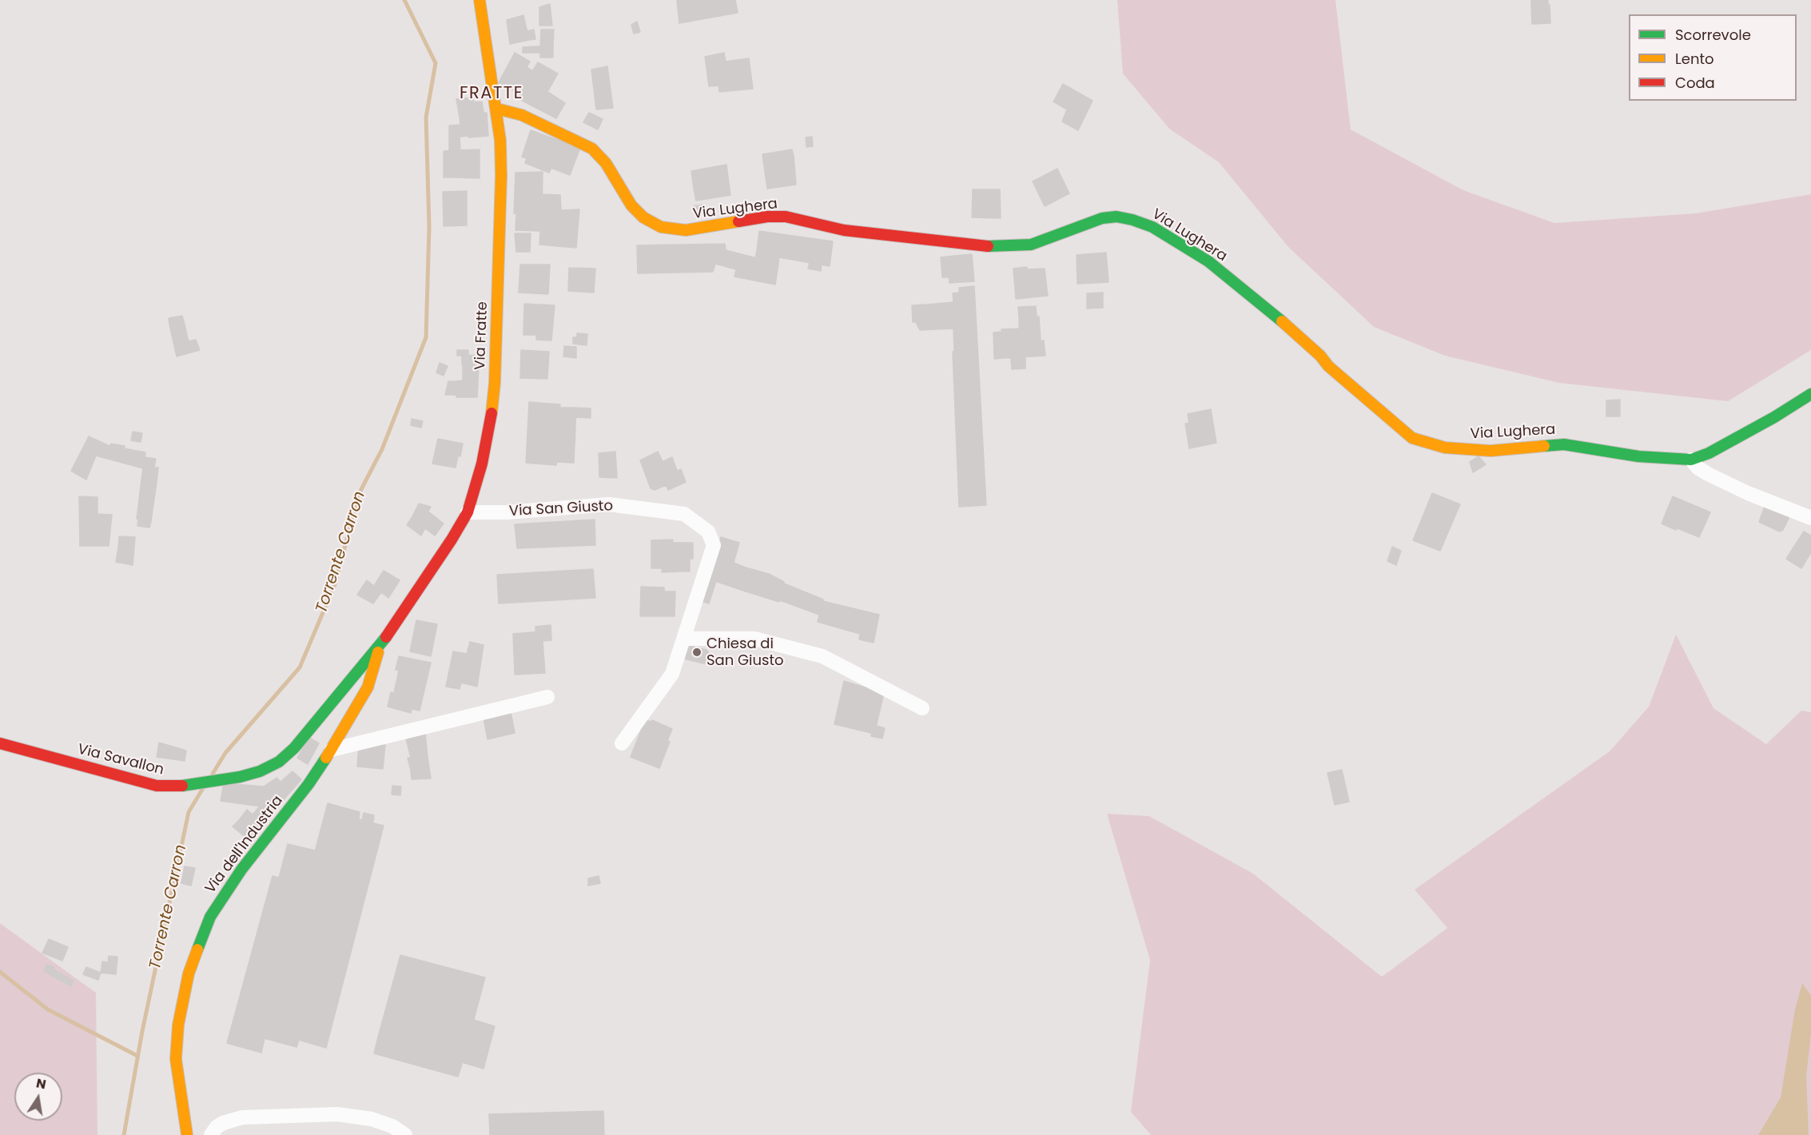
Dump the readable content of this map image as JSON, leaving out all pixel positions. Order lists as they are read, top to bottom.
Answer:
{
  "streets": {
    "street": [
      "Via Lughera",
      "Via Fratte",
      "Via San Giusto",
      "Via Savallon",
      "Via dell'Industria"
    ]
  },
  "crossings": [
    ["Via Lughera", "Via Fratte"],
    ["Via Fratte", "Via San Giusto"],
    ["Via Fratte", "Via Savallon"],
    ["Via Fratte", "Via dell'Industria"],
    ["Via Savallon", "Via dell'Industria"]
  ],
  "districts": ["FRATTE"],
  "water": ["Torrente Carron"],
  "places": ["Chiesa di San Giusto"],
  "legend": ["Scorrevole", "Lento", "Coda"],
  "north": "top"
}
